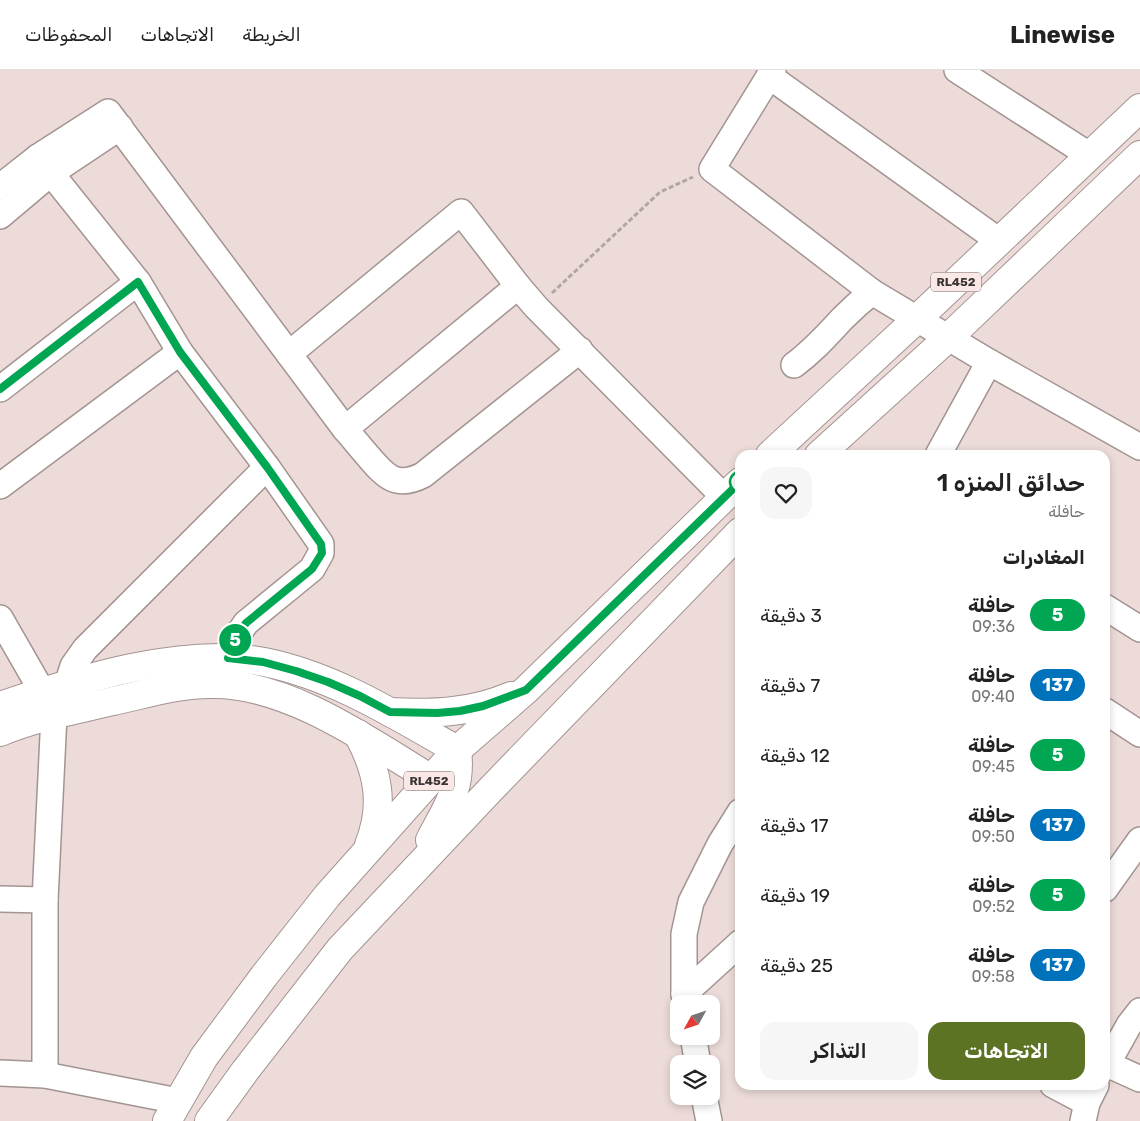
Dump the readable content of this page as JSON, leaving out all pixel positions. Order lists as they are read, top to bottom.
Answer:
{
  "streets": {
    "main road": ["RL452"]
  },
  "lines": ["bus line 5"],
  "north": "bottom left",
  "page": {
    "header": "Linewise",
    "nav": ["الخريطة", "الاتجاهات", "المحفوظات"],
    "on_map": "5",
    "heading": [
      ["حدائق المنزه 1", "حافلة"],
      "المغادرات"
    ],
    "list": [
      {
        "mark": "5",
        "name": "حافلة",
        "note": "09:36",
        "value": "3 دقيقة"
      },
      {
        "mark": "137",
        "name": "حافلة",
        "note": "09:40",
        "value": "7 دقيقة"
      },
      {
        "mark": "5",
        "name": "حافلة",
        "note": "09:45",
        "value": "12 دقيقة"
      },
      {
        "mark": "137",
        "name": "حافلة",
        "note": "09:50",
        "value": "17 دقيقة"
      },
      {
        "mark": "5",
        "name": "حافلة",
        "note": "09:52",
        "value": "19 دقيقة"
      },
      {
        "mark": "137",
        "name": "حافلة",
        "note": "09:58",
        "value": "25 دقيقة"
      }
    ],
    "buttons": ["الاتجاهات", "التذاكر"]
  }
}
